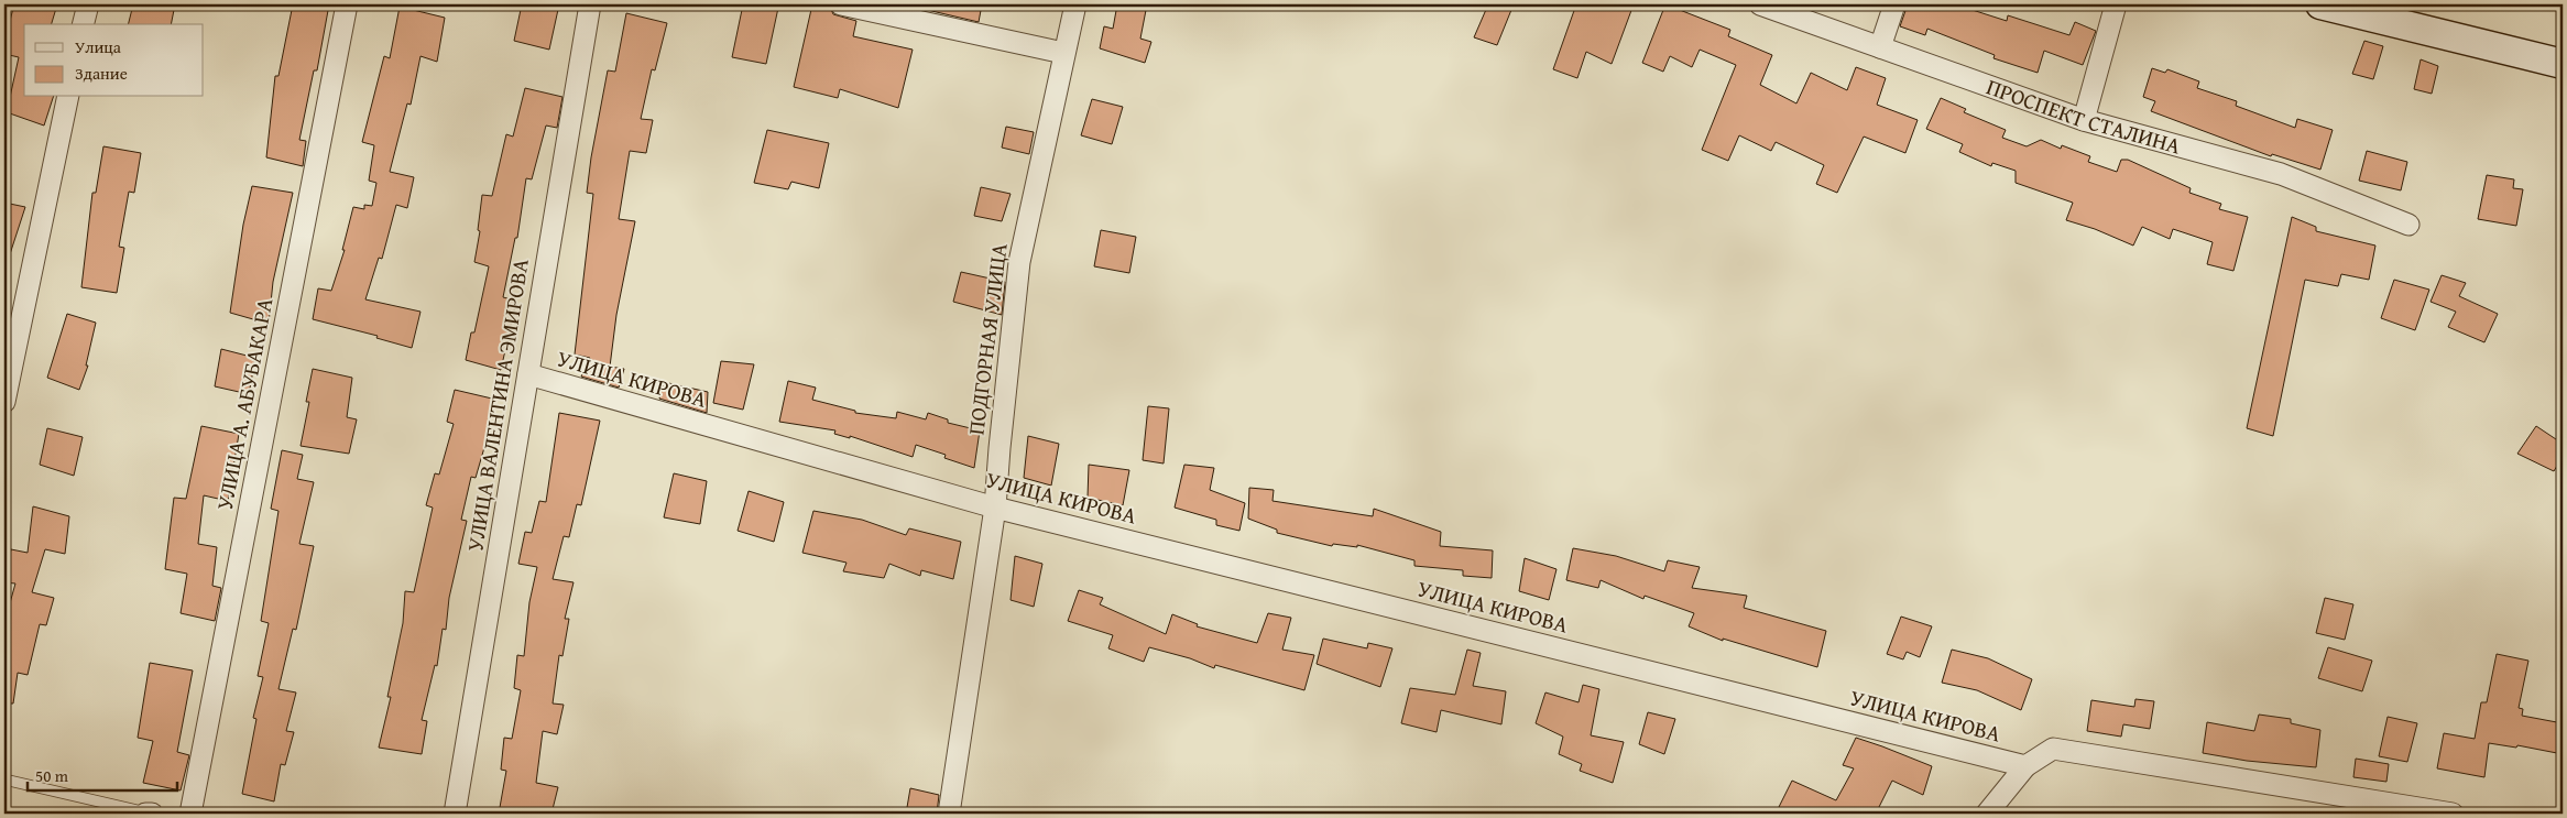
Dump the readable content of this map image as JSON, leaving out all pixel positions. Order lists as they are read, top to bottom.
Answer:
{
  "streets": {
    "street": [
      "ПРОСПЕКТ СТАЛИНА",
      "ПОДГОРНАЯ УЛИЦА",
      "УЛИЦА КИРОВА",
      "УЛИЦА А. АБУБАКАРА",
      "УЛИЦА ВАЛЕНТИНА ЭМИРОВА"
    ]
  },
  "crossings": [
    ["ПОДГОРНАЯ УЛИЦА", "УЛИЦА КИРОВА"],
    ["УЛИЦА КИРОВА", "УЛИЦА ВАЛЕНТИНА ЭМИРОВА"]
  ],
  "legend": ["Улица", "Здание"],
  "scale_bar": "50 m"
}
